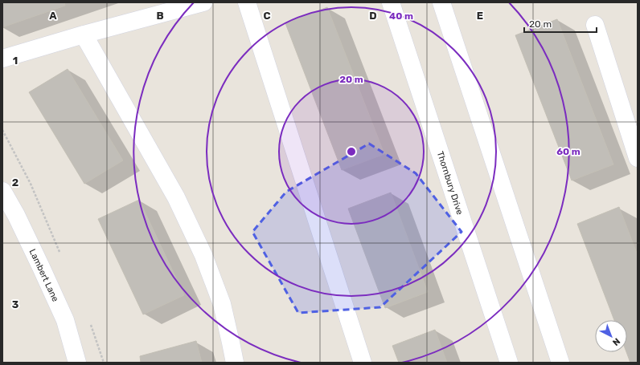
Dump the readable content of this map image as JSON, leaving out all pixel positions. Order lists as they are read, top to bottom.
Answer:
{
  "streets": {
    "street": ["Thornbury Drive", "Lambert Lane"]
  },
  "scale_bar": "20 m",
  "north": "bottom right",
  "grid": {
    "columns": [
      "A",
      "B",
      "C",
      "D",
      "E"
    ],
    "rows": ["1", "2", "3"]
  },
  "rings": ["40 m", "20 m", "60 m"]
}
